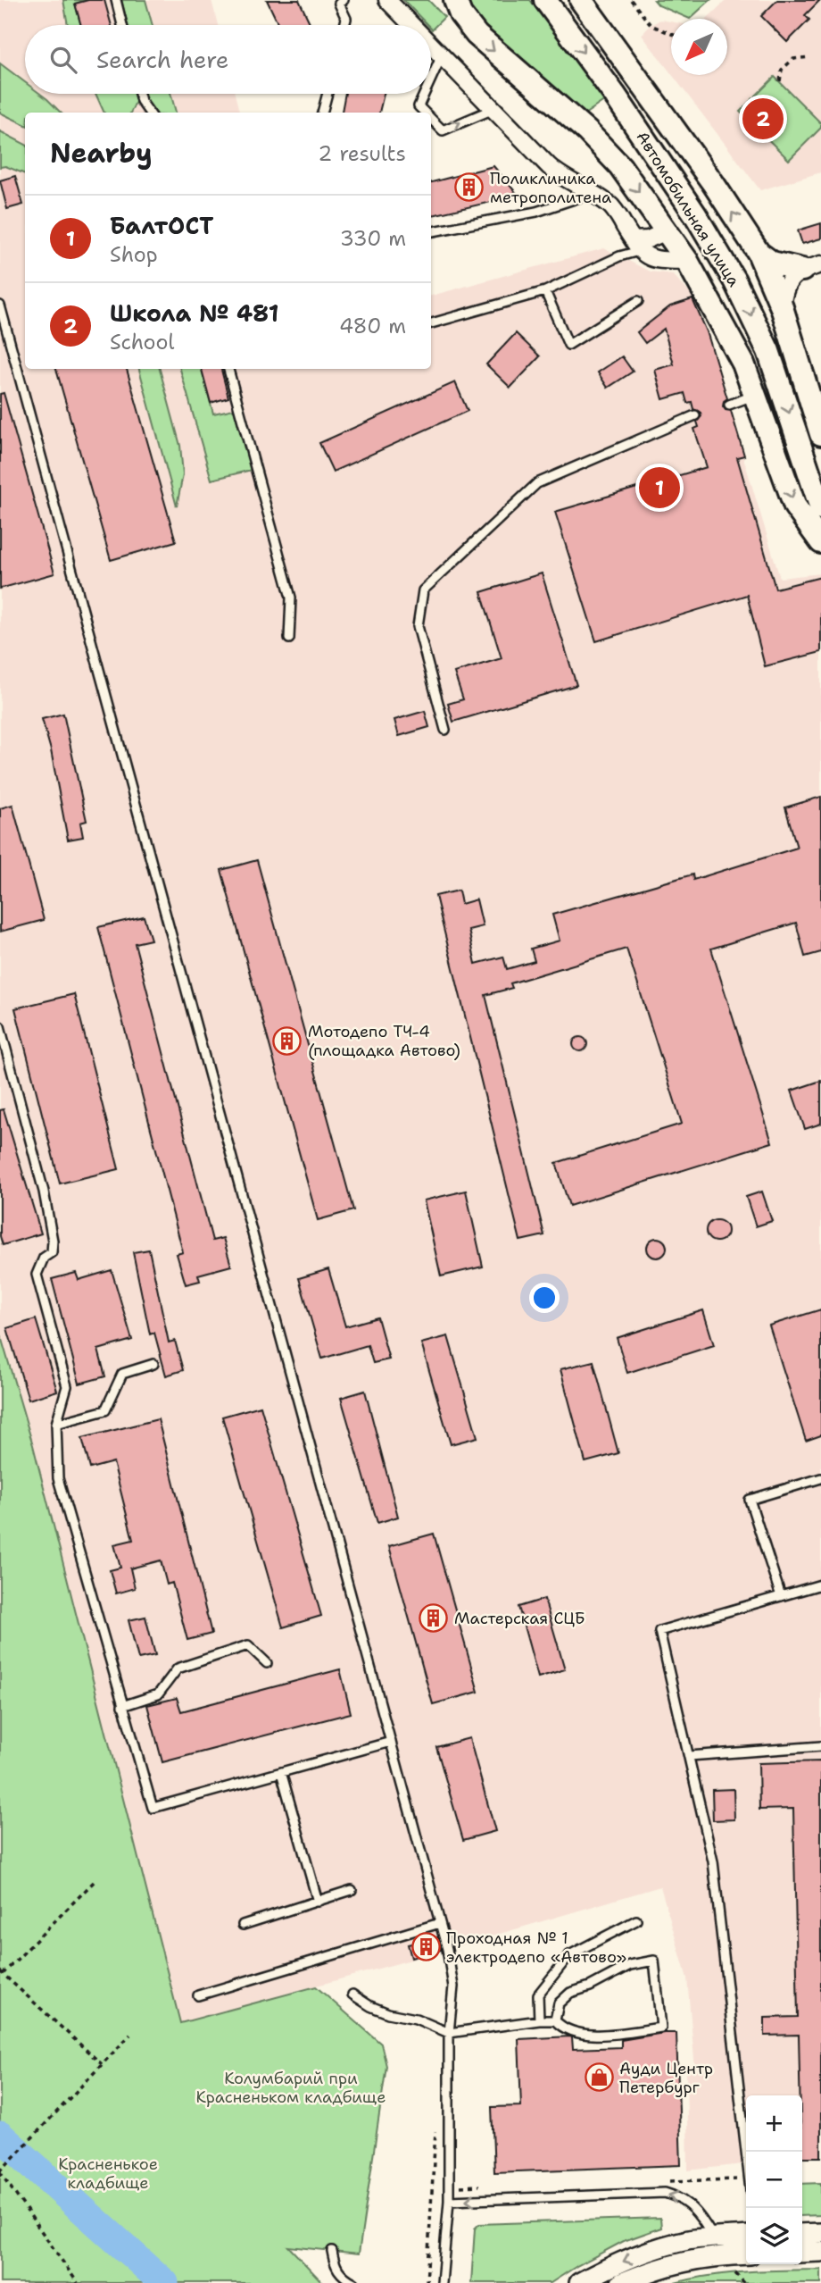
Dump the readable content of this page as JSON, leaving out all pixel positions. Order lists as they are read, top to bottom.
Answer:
{
  "streets": {
    "main road": ["Автомобильная улица"]
  },
  "parks": ["Колумбарий при Красненьком кладбище", "Красненькое кладбище"],
  "places": {
    "building": [
      "Поликлиника метрополитена",
      "Мотодепо ТЧ-4 (площадка Автово)",
      "Мастерская СЦБ",
      "Проходная № 1 электродепо «Автово»"
    ],
    "shop": ["Ауди Центр Петербург"]
  },
  "north": "bottom left",
  "page": {
    "search": "Search here",
    "pins": ["2", "1"],
    "heading": ["Nearby", "2 results"],
    "list": [
      {
        "mark": "1",
        "name": "БалтОСТ",
        "note": "Shop",
        "value": "330 m"
      },
      {
        "mark": "2",
        "name": "Школа № 481",
        "note": "School",
        "value": "480 m"
      }
    ],
    "map_buttons": ["+", "−"]
  }
}
